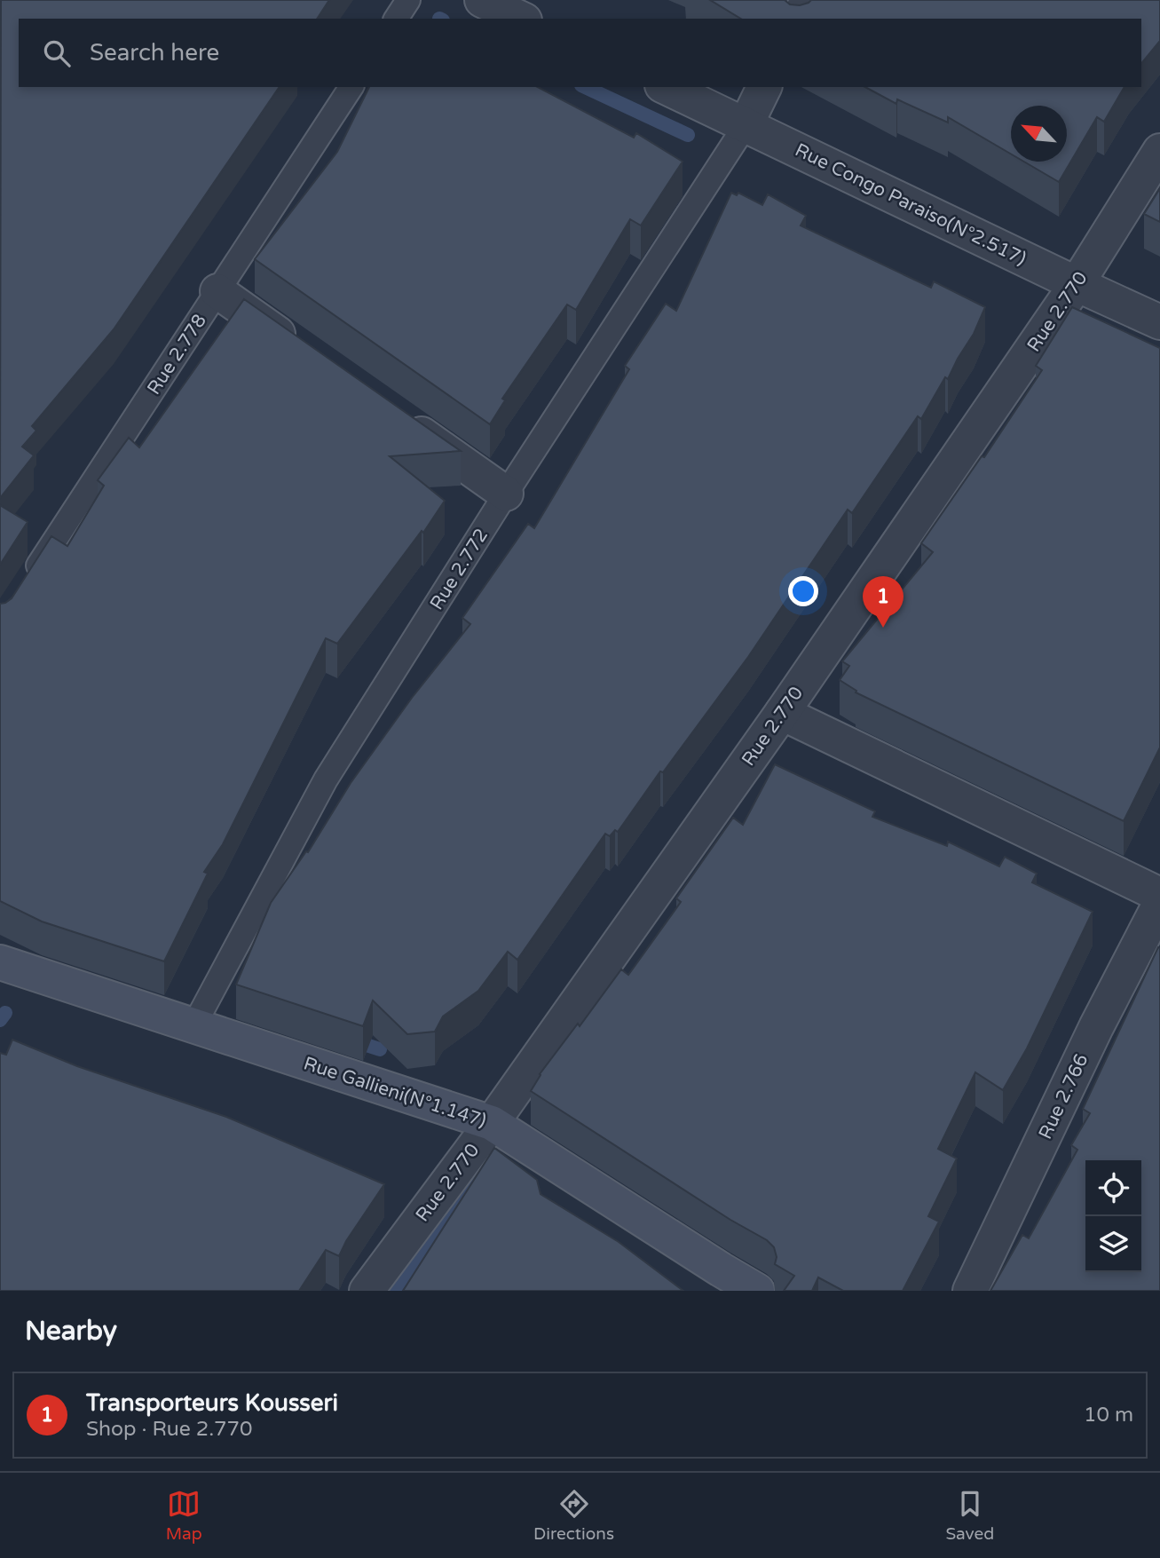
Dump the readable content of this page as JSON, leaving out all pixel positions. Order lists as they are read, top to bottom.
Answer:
{
  "streets": {
    "main road": ["Rue Gallieni(N°1.147)"],
    "street": ["Rue Congo Paraiso(N°2.517)", "Rue 2.770", "Rue 2.766"],
    "lane": ["Rue 2.778", "Rue 2.772"]
  },
  "crossings": [
    ["Rue Congo Paraiso(N°2.517)", "Rue 2.770"],
    ["Rue Congo Paraiso(N°2.517)", "Rue 2.772"],
    ["Rue 2.770", "Rue Gallieni(N°1.147)"],
    ["Rue 2.772", "Rue Gallieni(N°1.147)"]
  ],
  "north": "top left",
  "page": {
    "search": "Search here",
    "pins": "1",
    "heading": "Nearby",
    "list": [
      {
        "mark": "1",
        "name": "Transporteurs Kousseri",
        "note": "Shop · Rue 2.770",
        "value": "10 m"
      }
    ],
    "nav": ["Map", "Directions", "Saved"]
  }
}
